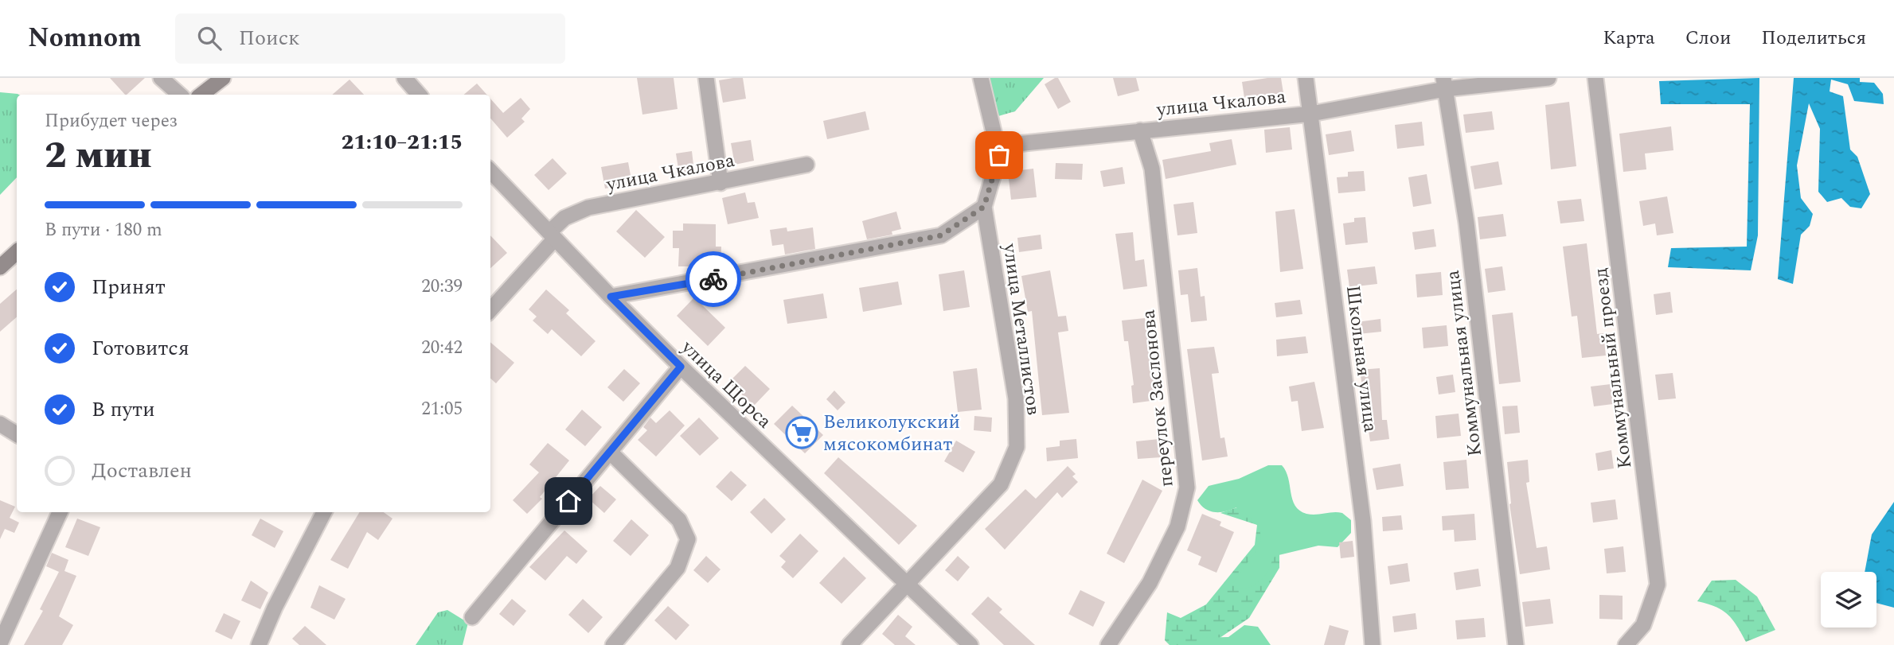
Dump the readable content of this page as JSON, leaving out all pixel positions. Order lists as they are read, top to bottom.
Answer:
{
  "streets": {
    "street": [
      "улица Чкалова",
      "улица Металлистов",
      "Школьная улица",
      "Коммунальная улица",
      "Коммунальный проезд",
      "улица Щорса",
      "переулок Заслонова"
    ]
  },
  "crossings": [
    ["улица Чкалова", "улица Металлистов"],
    ["улица Чкалова", "Школьная улица"],
    ["улица Чкалова", "Коммунальная улица"],
    ["улица Чкалова", "улица Щорса"],
    ["улица Чкалова", "переулок Заслонова"],
    ["улица Металлистов", "улица Щорса"]
  ],
  "places": {
    "supermarket": ["Великолукский мясокомбинат"]
  },
  "page": {
    "header": "Nomnom",
    "search": "Поиск",
    "nav": ["Карта", "Слои", "Поделиться"],
    "heading": ["2 мин", "Прибудет через", "21:10–21:15"],
    "bar": "В пути · 180 m",
    "list": [
      ["Принят", "20:39"],
      ["Готовится", "20:42"],
      ["В пути", "21:05"],
      "Доставлен"
    ]
  }
}
